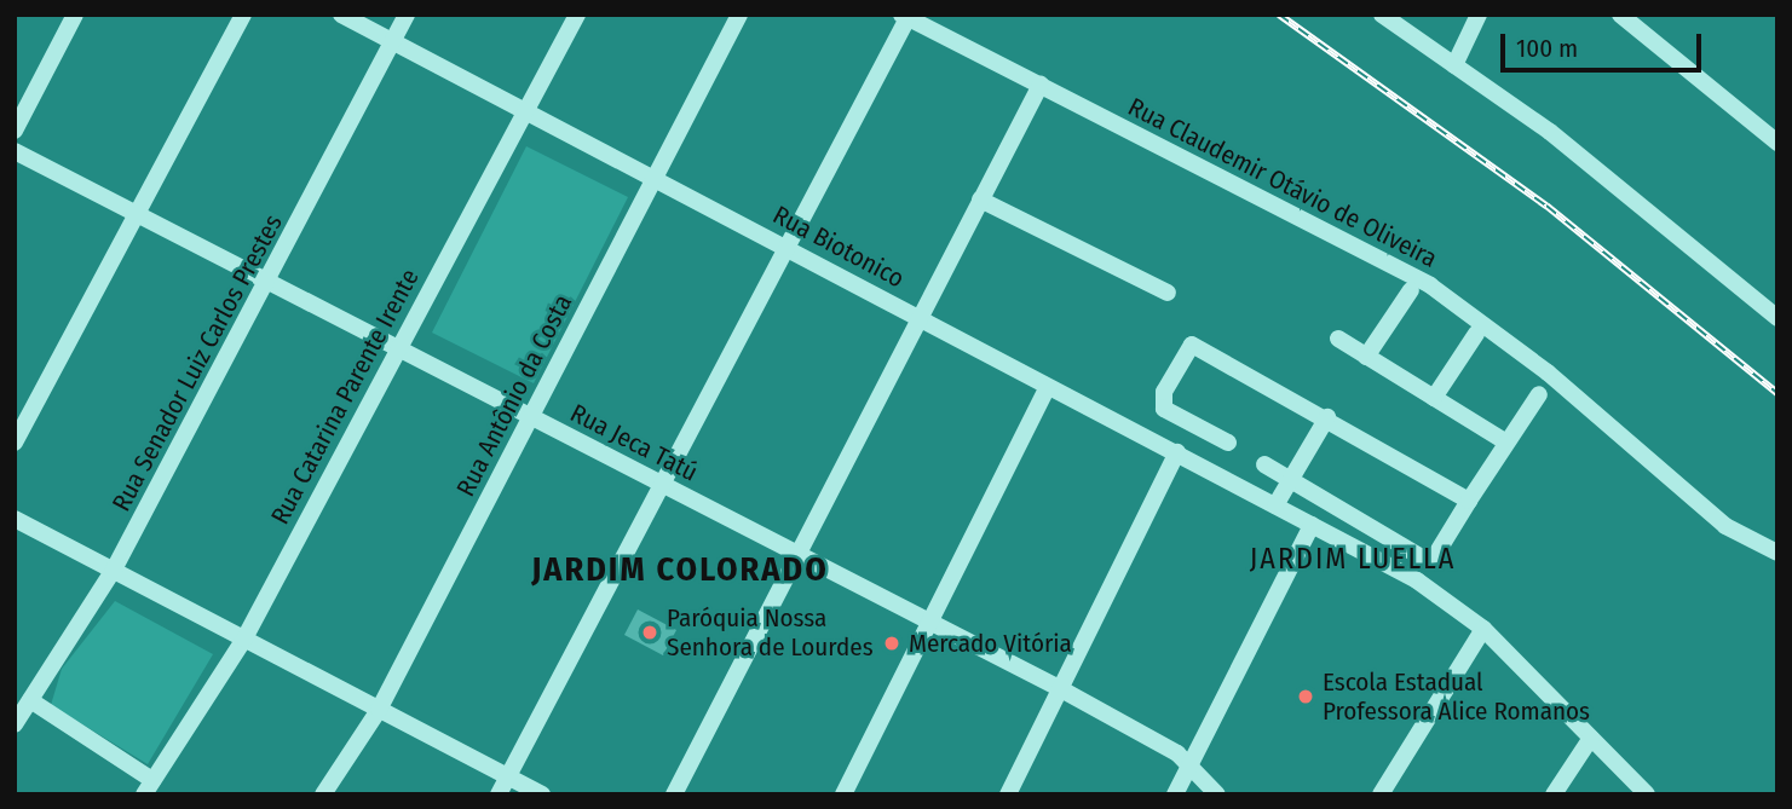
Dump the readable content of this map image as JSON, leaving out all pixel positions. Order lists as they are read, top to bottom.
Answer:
{
  "streets": {
    "street": [
      "Rua Claudemir Otávio de Oliveira",
      "Rua Biotonico",
      "Rua Senador Luiz Carlos Prestes",
      "Rua Antônio da Costa",
      "Rua Catarina Parente Irente",
      "Rua Jeca Tatú"
    ]
  },
  "crossings": [
    ["Rua Biotonico", "Rua Senador Luiz Carlos Prestes"],
    ["Rua Biotonico", "Rua Antônio da Costa"],
    ["Rua Biotonico", "Rua Catarina Parente Irente"],
    ["Rua Senador Luiz Carlos Prestes", "Rua Jeca Tatú"],
    ["Rua Antônio da Costa", "Rua Jeca Tatú"],
    ["Rua Catarina Parente Irente", "Rua Jeca Tatú"]
  ],
  "districts": ["JARDIM LUELLA", "JARDIM COLORADO"],
  "places": ["Paróquia Nossa Senhora de Lourdes", "Mercado Vitória", "Escola Estadual Professora Alice Romanos"],
  "scale_bar": "100 m"
}
